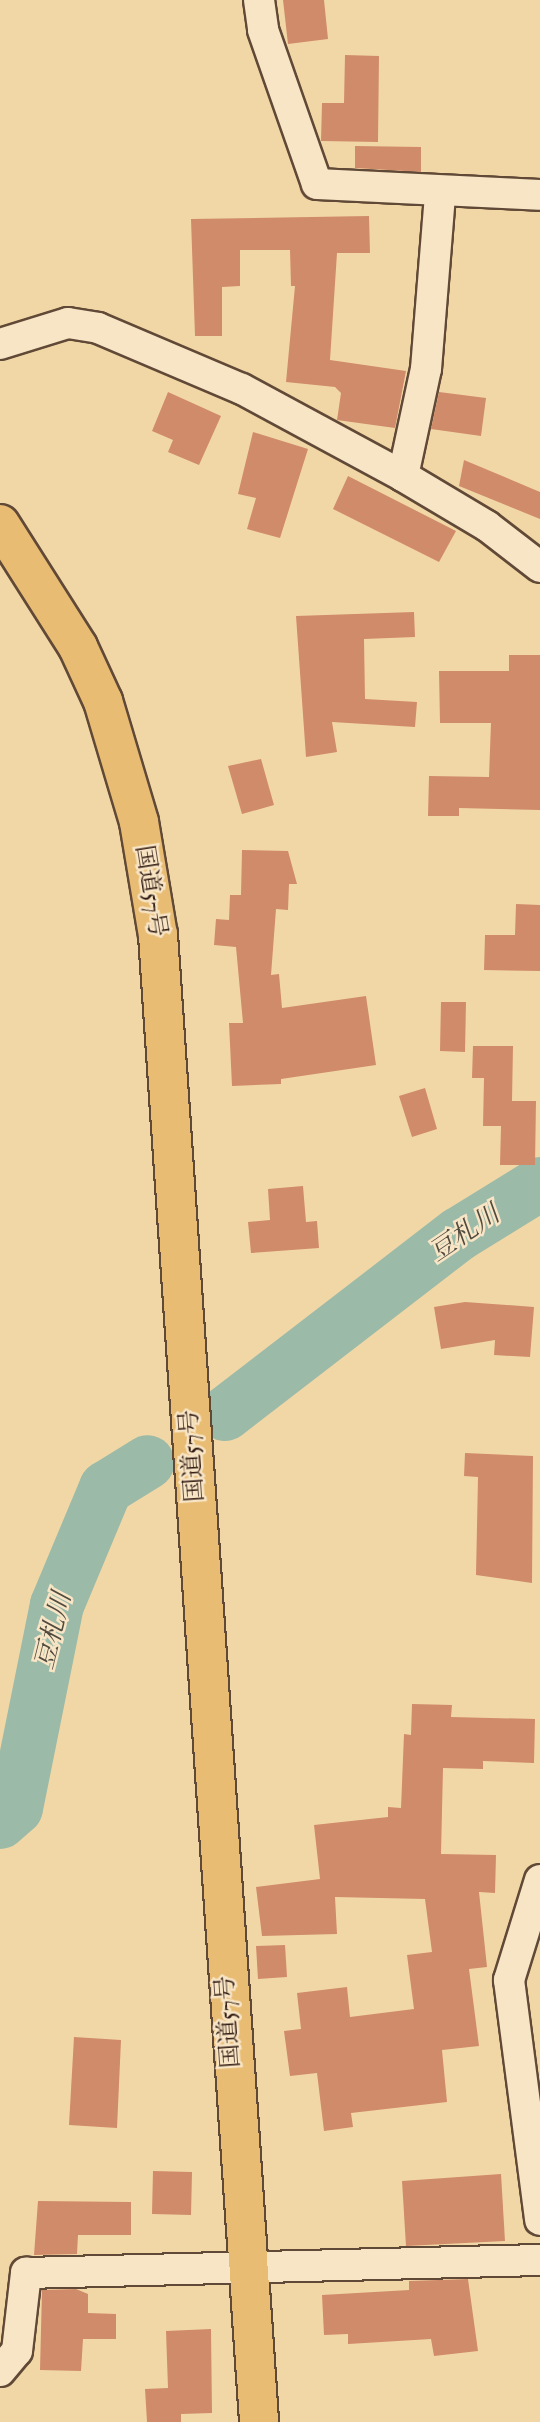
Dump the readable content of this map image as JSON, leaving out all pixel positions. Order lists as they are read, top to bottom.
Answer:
{
  "streets": {
    "highway": ["国道57号"]
  },
  "water": ["豆札川"]
}
